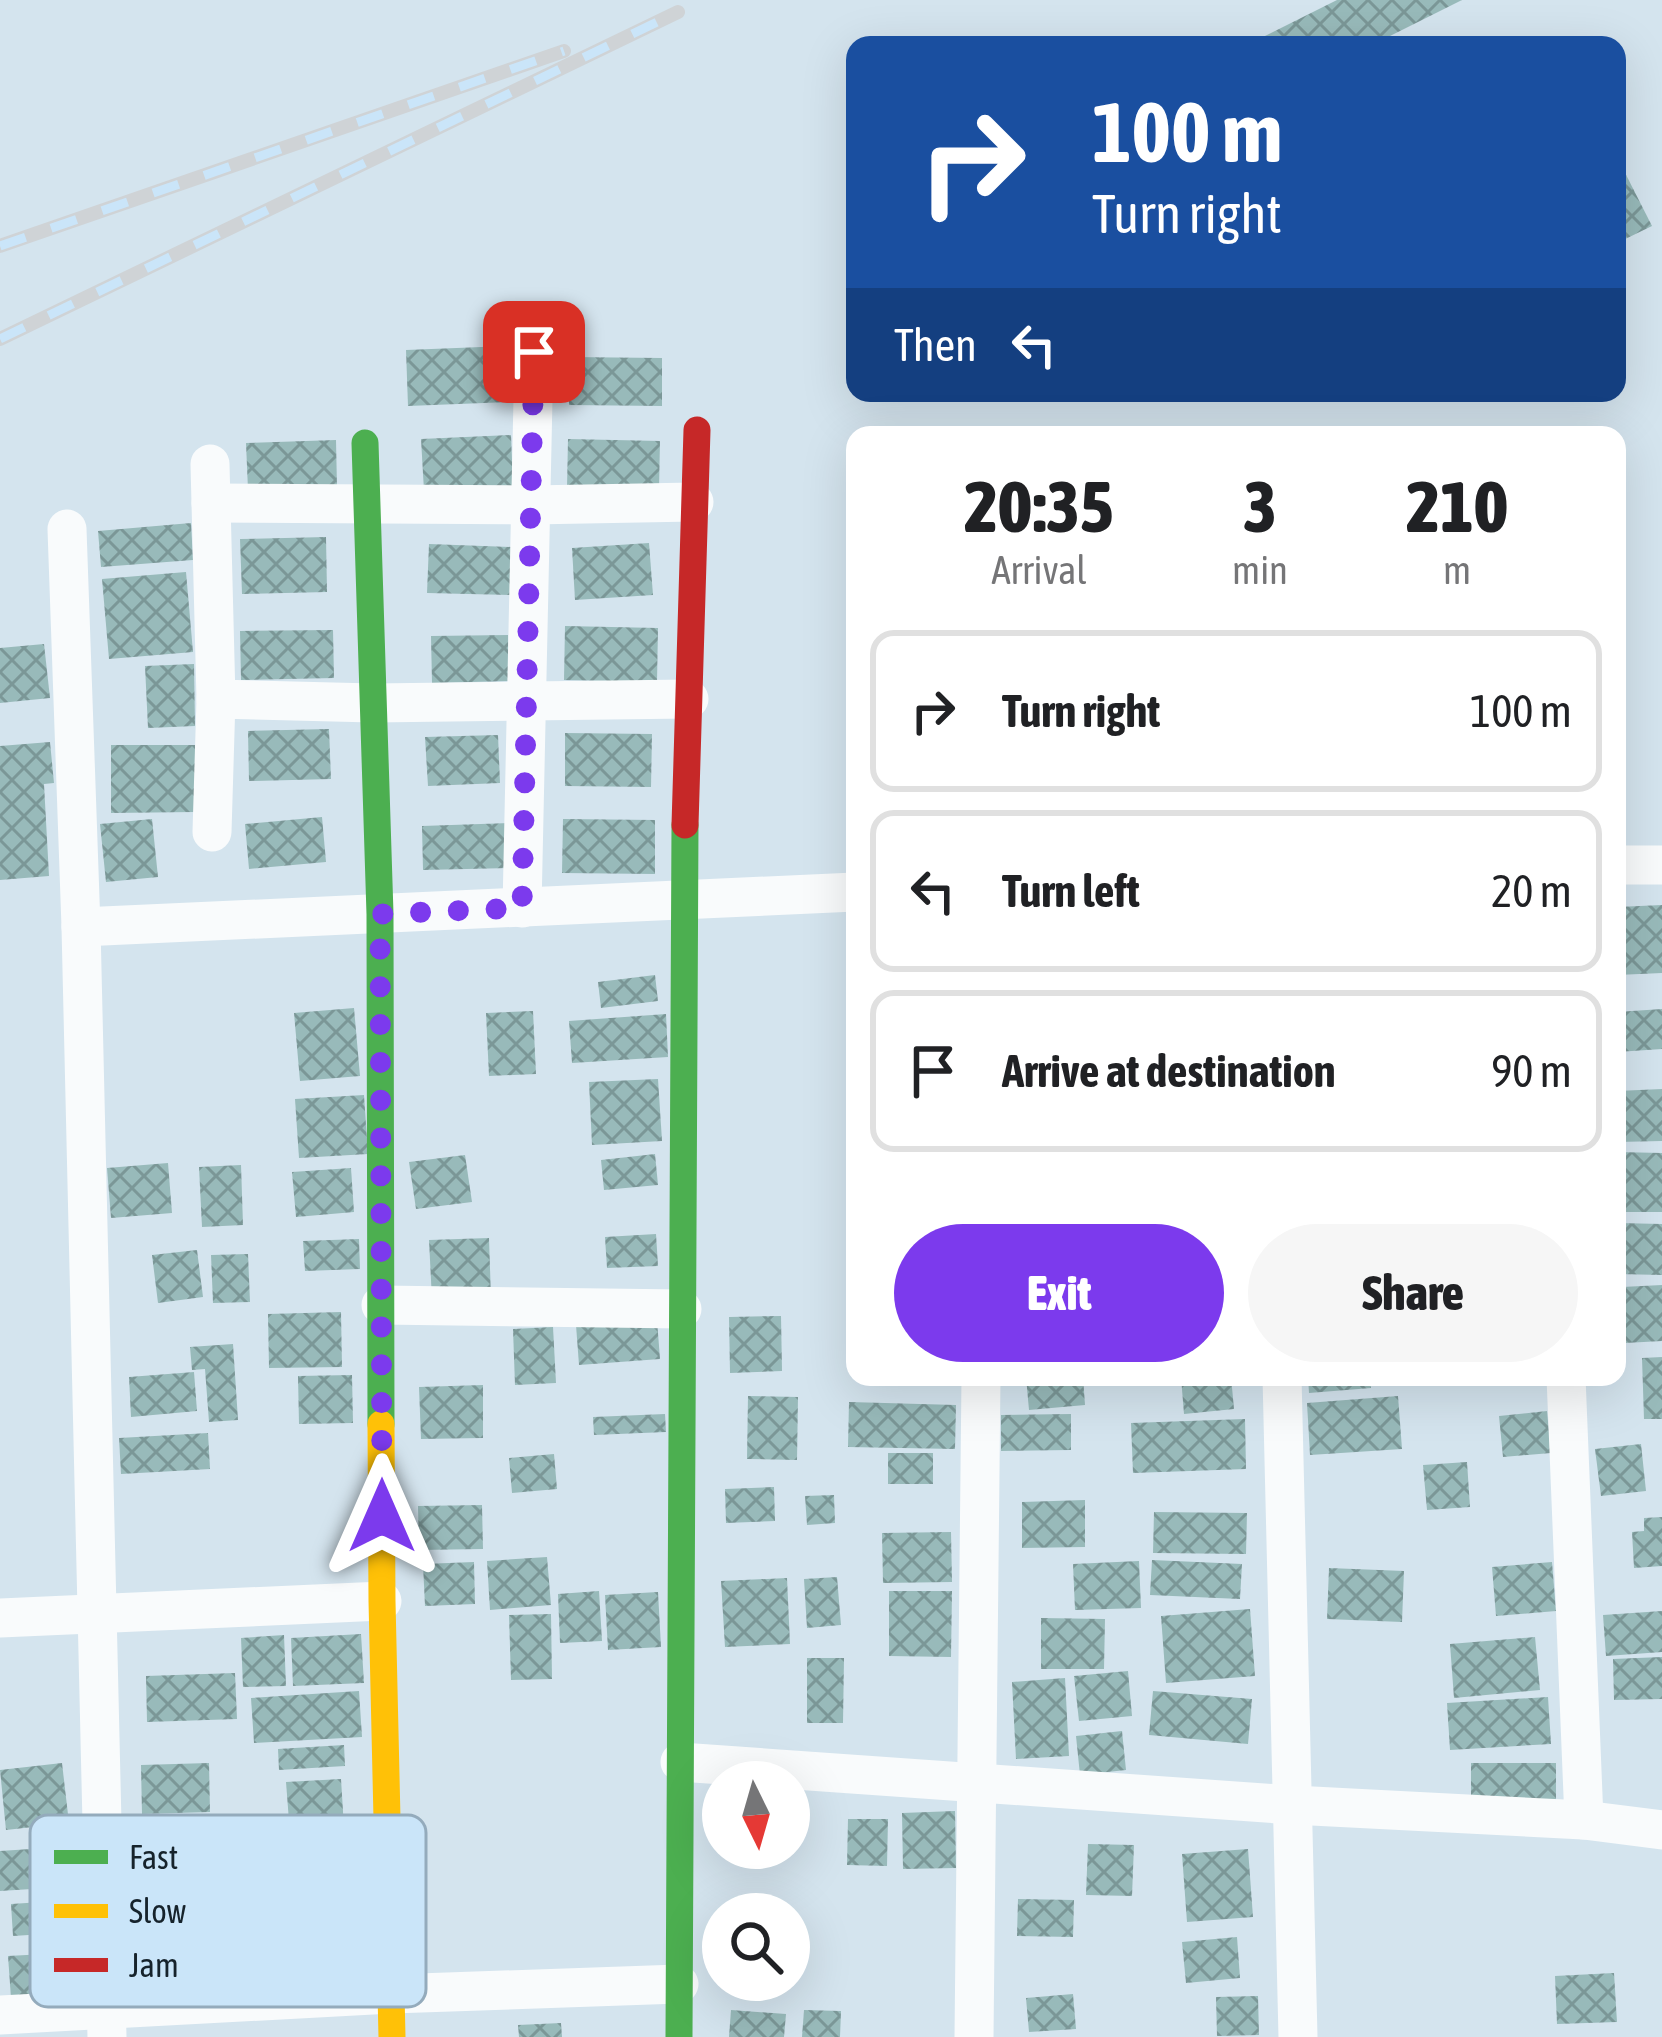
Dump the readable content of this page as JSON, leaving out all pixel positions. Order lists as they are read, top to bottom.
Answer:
{
  "legend": ["Fast", "Slow", "Jam"],
  "north": "bottom",
  "page": {
    "turn": ["100 m", "Turn right"],
    "then": "Then",
    "eta": [
      "20:35",
      "Arrival",
      "3",
      "min",
      "210",
      "m"
    ],
    "list": [
      {
        "name": "Turn right",
        "value": "100 m"
      },
      {
        "name": "Turn left",
        "value": "20 m"
      },
      {
        "name": "Arrive at destination",
        "value": "90 m"
      }
    ],
    "buttons": ["Exit", "Share"]
  }
}
